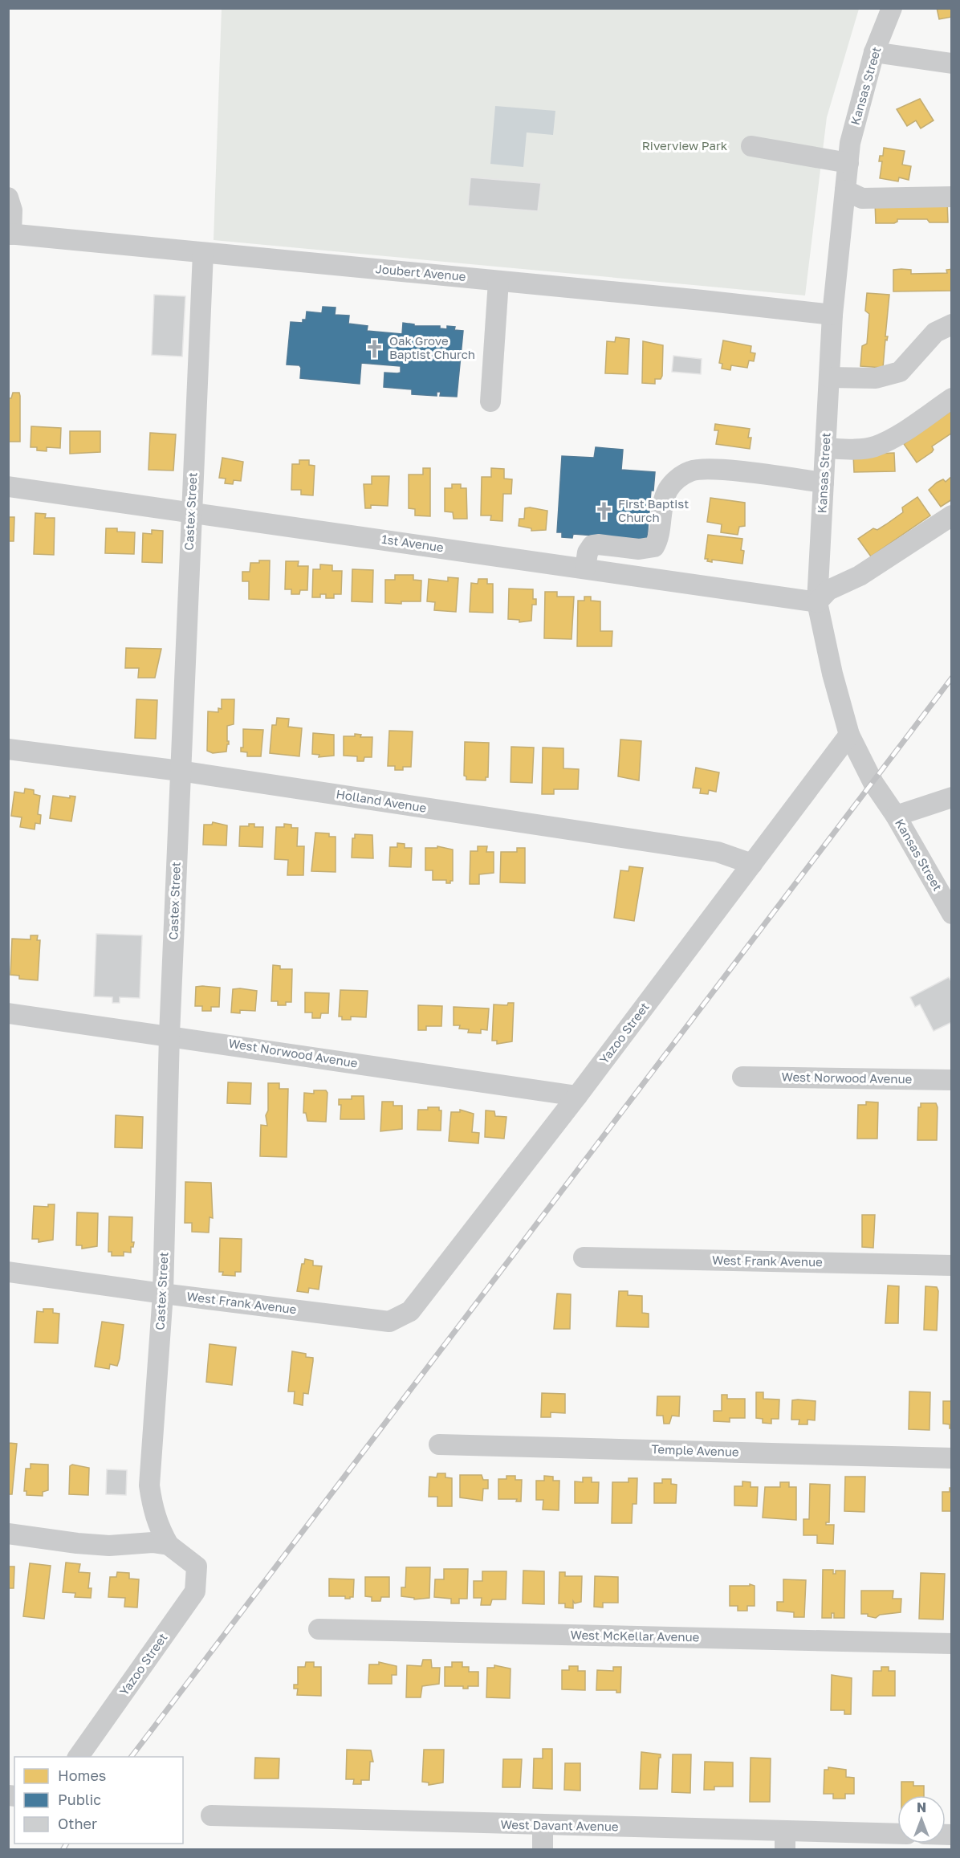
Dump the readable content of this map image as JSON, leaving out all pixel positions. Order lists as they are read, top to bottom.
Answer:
{
  "streets": {
    "street": [
      "Kansas Street",
      "Joubert Avenue",
      "Castex Street",
      "1st Avenue",
      "Holland Avenue",
      "Yazoo Street",
      "West Norwood Avenue",
      "West Frank Avenue",
      "Temple Avenue",
      "West McKellar Avenue",
      "West Davant Avenue"
    ]
  },
  "crossings": [
    ["Kansas Street", "Joubert Avenue"],
    ["Kansas Street", "1st Avenue"],
    ["Kansas Street", "Yazoo Street"],
    ["Joubert Avenue", "Castex Street"],
    ["Castex Street", "1st Avenue"],
    ["Castex Street", "Holland Avenue"],
    ["Castex Street", "Yazoo Street"],
    ["Castex Street", "West Norwood Avenue"],
    ["Castex Street", "West Frank Avenue"],
    ["Holland Avenue", "Yazoo Street"],
    ["Yazoo Street", "West Norwood Avenue"],
    ["Yazoo Street", "West Frank Avenue"]
  ],
  "parks": ["Riverview Park"],
  "places": {
    "church": ["Oak Grove Baptist Church", "First Baptist Church"]
  },
  "legend": ["Homes", "Public", "Other"],
  "north": "top"
}
